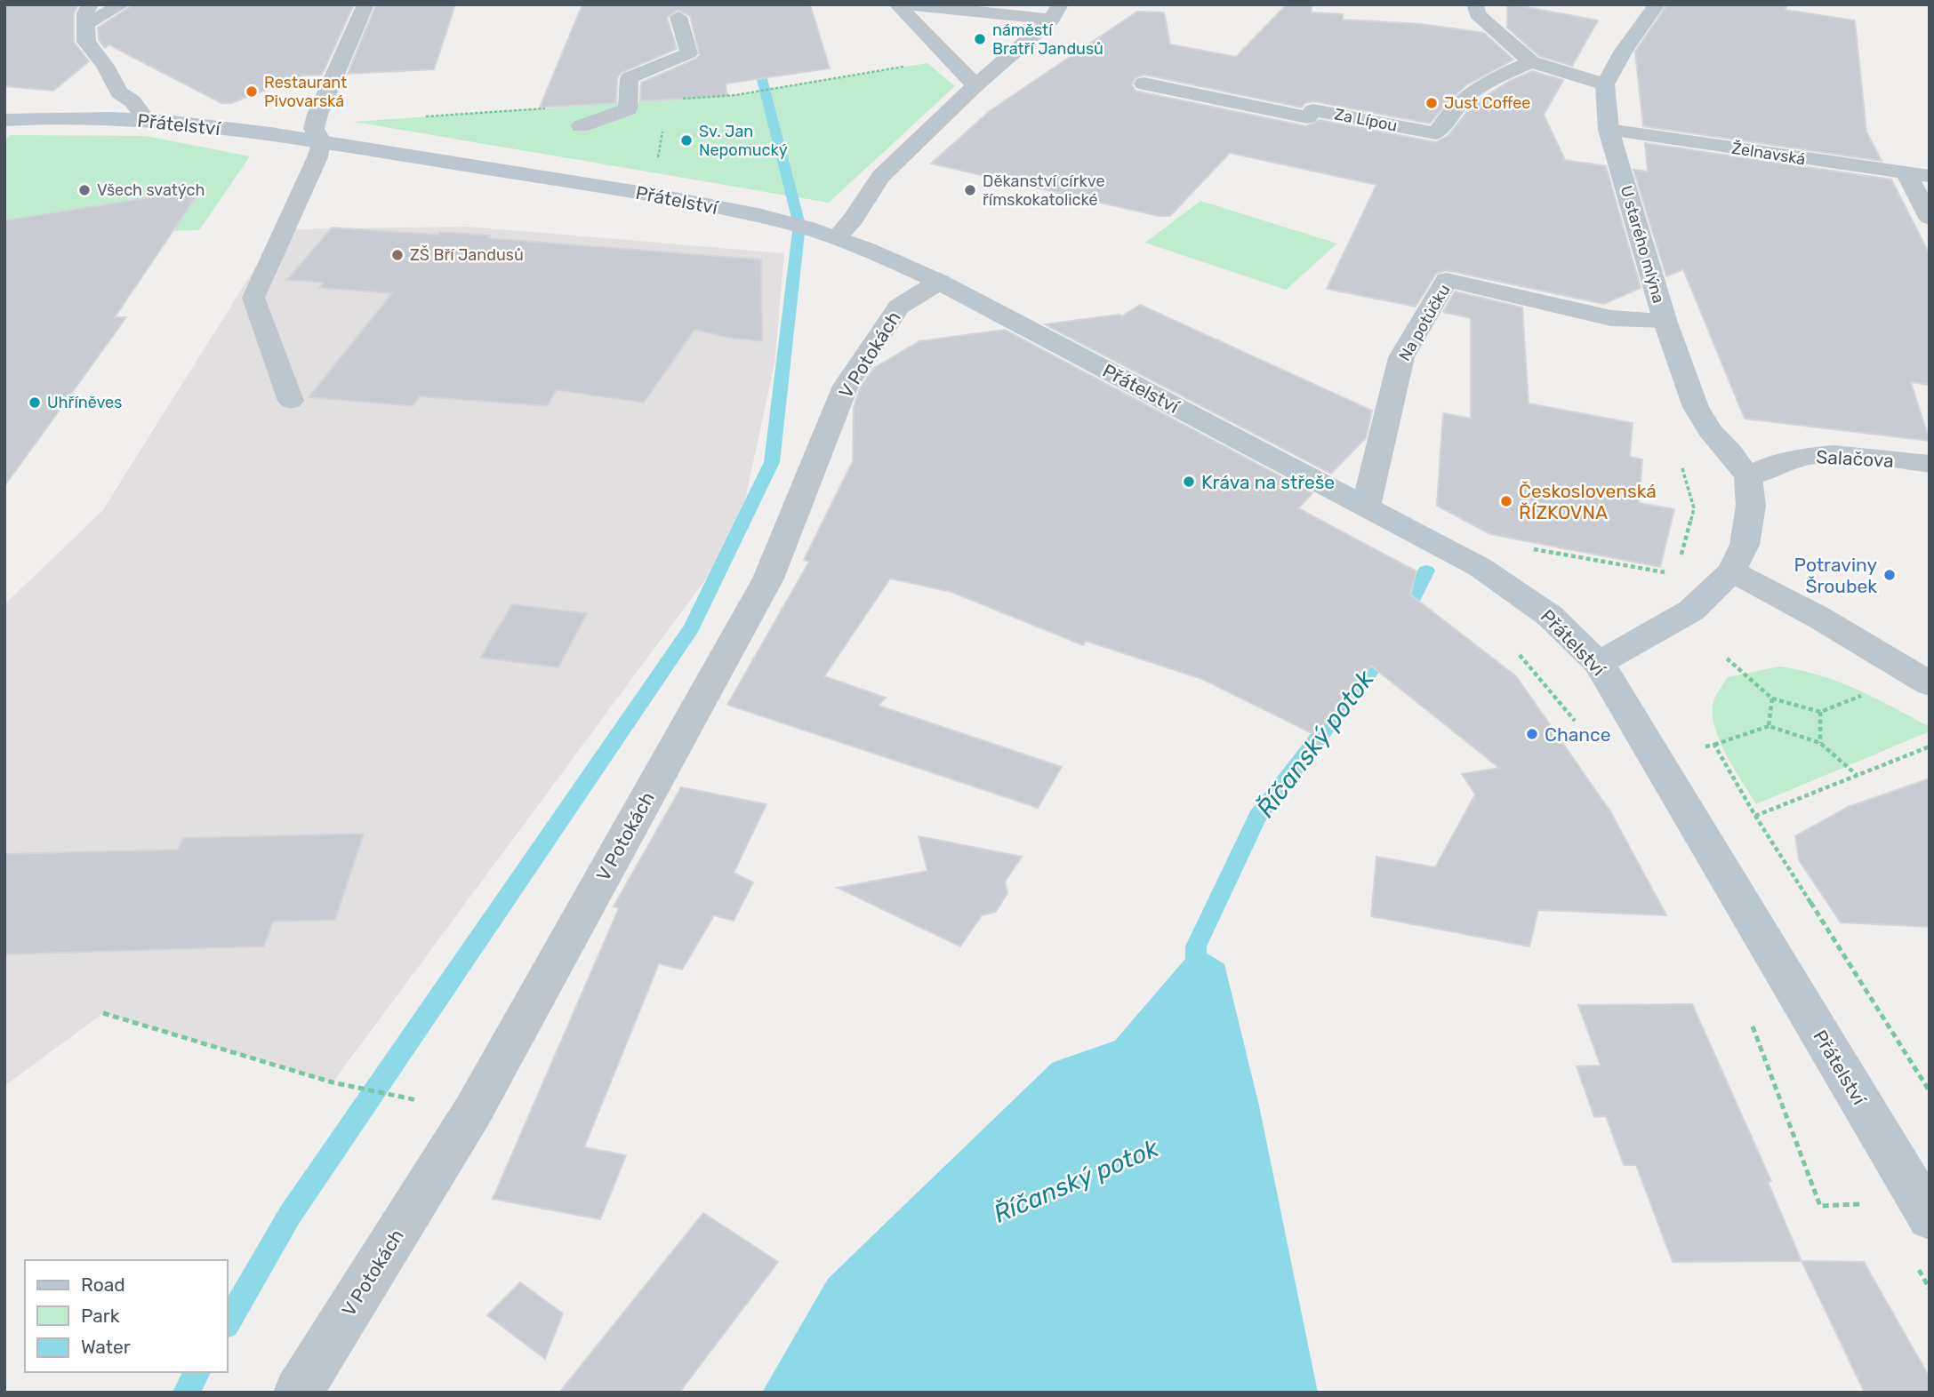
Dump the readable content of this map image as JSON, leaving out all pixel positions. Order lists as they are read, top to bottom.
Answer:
{
  "streets": {
    "main road": ["Přátelství", "U starého mlýna"],
    "street": [
      "Za Lípou",
      "Želnavská",
      "Na potůčku",
      "V Potokách",
      "Salačova"
    ]
  },
  "crossings": [
    ["Přátelství", "Na potůčku"],
    ["Přátelství", "V Potokách"],
    ["Želnavská", "U starého mlýna"],
    ["U starého mlýna", "Na potůčku"],
    ["U starého mlýna", "Salačova"]
  ],
  "water": ["Říčanský potok"],
  "places": [
    "náměstí Bratří Jandusů",
    "Restaurant Pivovarská",
    "Just Coffee",
    "Sv. Jan Nepomucký",
    "Všech svatých",
    "Děkanství církve římskokatolické",
    "ZŠ Bří Jandusů",
    "Uhříněves",
    "Kráva na střeše",
    "Československá ŘÍZKOVNA",
    "Potraviny Šroubek",
    "Chance"
  ],
  "legend": ["Road", "Park", "Water"]
}
